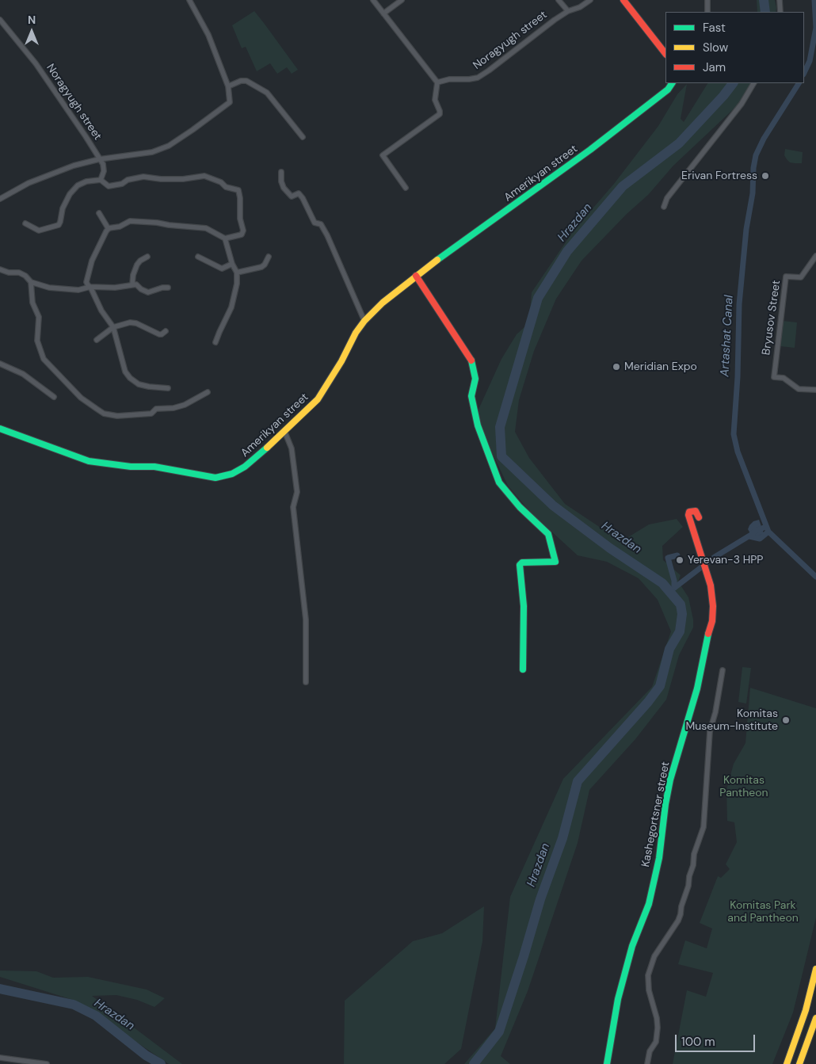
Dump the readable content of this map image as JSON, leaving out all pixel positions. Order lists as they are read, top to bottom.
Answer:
{
  "streets": {
    "street": [
      "Noragyugh street",
      "Amerikyan street",
      "Bryusov Street",
      "Kashegortsner street"
    ]
  },
  "water": ["Hrazdan", "Artashat Canal"],
  "parks": ["Komitas Pantheon", "Komitas Park and Pantheon"],
  "places": [
    "Erivan Fortress",
    "Meridian Expo",
    "Yerevan-3 HPP",
    "Komitas Museum-Institute"
  ],
  "legend": ["Fast", "Slow", "Jam"],
  "scale_bar": "100 m",
  "north": "top"
}
